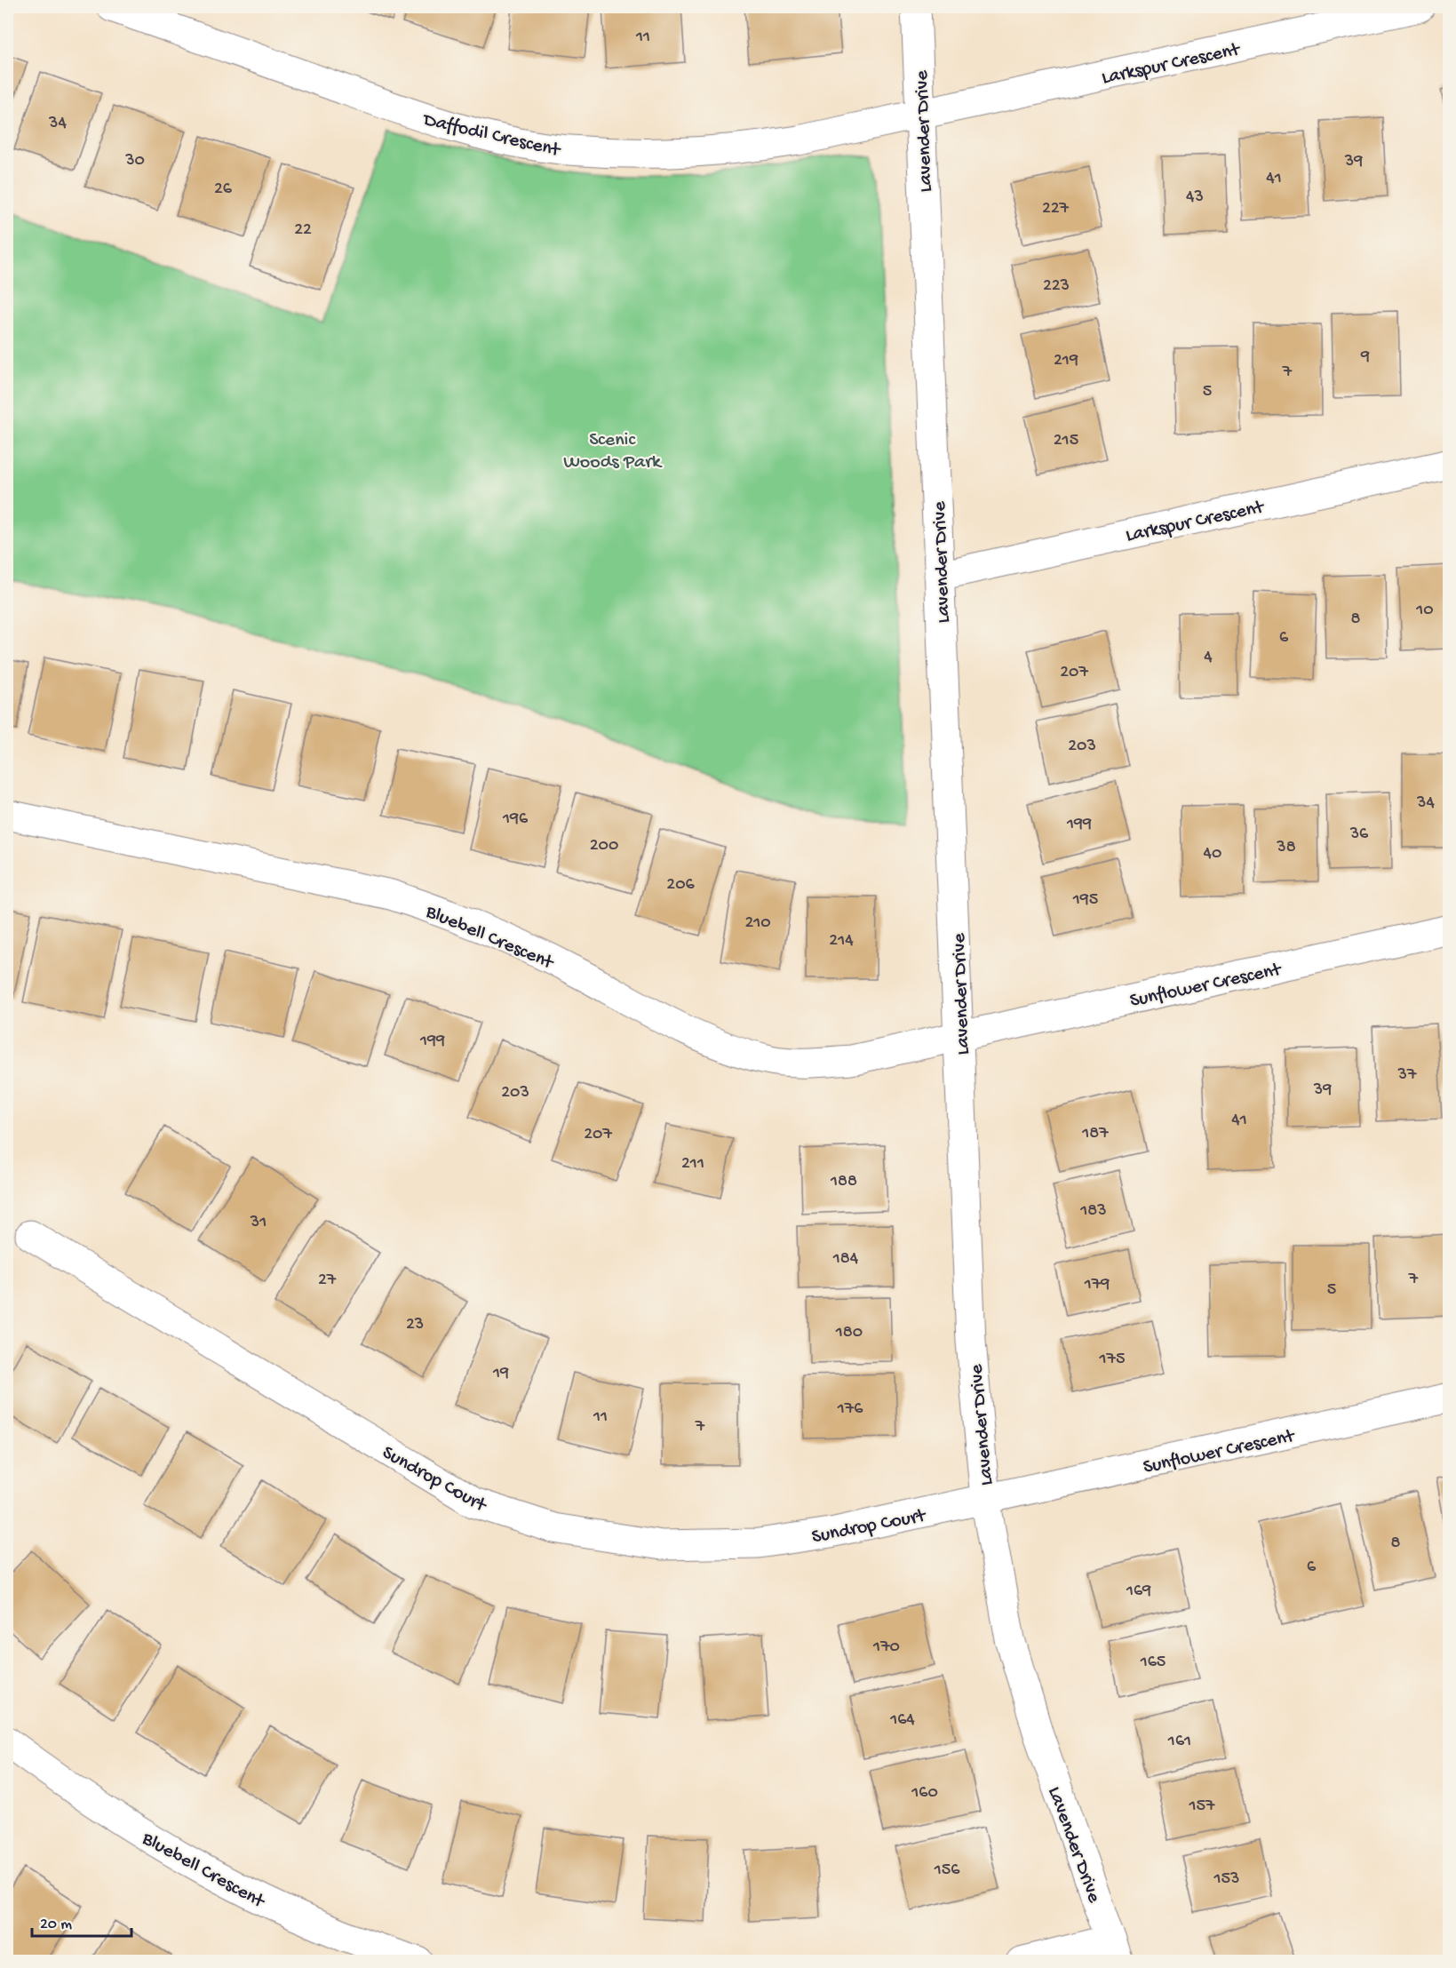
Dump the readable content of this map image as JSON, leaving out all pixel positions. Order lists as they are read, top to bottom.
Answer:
{
  "streets": {
    "street": [
      "Larkspur Crescent",
      "Lavender Drive",
      "Daffodil Crescent",
      "Bluebell Crescent",
      "Sunflower Crescent",
      "Sundrop Court"
    ]
  },
  "crossings": [
    ["Larkspur Crescent", "Lavender Drive"],
    ["Larkspur Crescent", "Daffodil Crescent"],
    ["Lavender Drive", "Daffodil Crescent"],
    ["Lavender Drive", "Bluebell Crescent"],
    ["Lavender Drive", "Sunflower Crescent"],
    ["Lavender Drive", "Sundrop Court"],
    ["Bluebell Crescent", "Sunflower Crescent"],
    ["Sunflower Crescent", "Sundrop Court"]
  ],
  "parks": ["Scenic Woods Park"],
  "house_numbers": [
    "11",
    "34",
    "30",
    "39",
    "41",
    "26",
    "43",
    "227",
    "22",
    "223",
    "9",
    "219",
    "7",
    "5",
    "215",
    "10",
    "8",
    "6",
    "4",
    "207",
    "203",
    "34",
    "196",
    "199",
    "36",
    "200",
    "38",
    "40",
    "206",
    "195",
    "210",
    "214",
    "199",
    "37",
    "39",
    "203",
    "41",
    "187",
    "207",
    "211",
    "188",
    "183",
    "31",
    "184",
    "7",
    "27",
    "179",
    "5",
    "23",
    "180",
    "175",
    "19",
    "176",
    "11",
    "7",
    "8",
    "6",
    "169",
    "170",
    "165",
    "164",
    "161",
    "160",
    "157",
    "156",
    "153"
  ],
  "scale_bar": "20 m"
}
